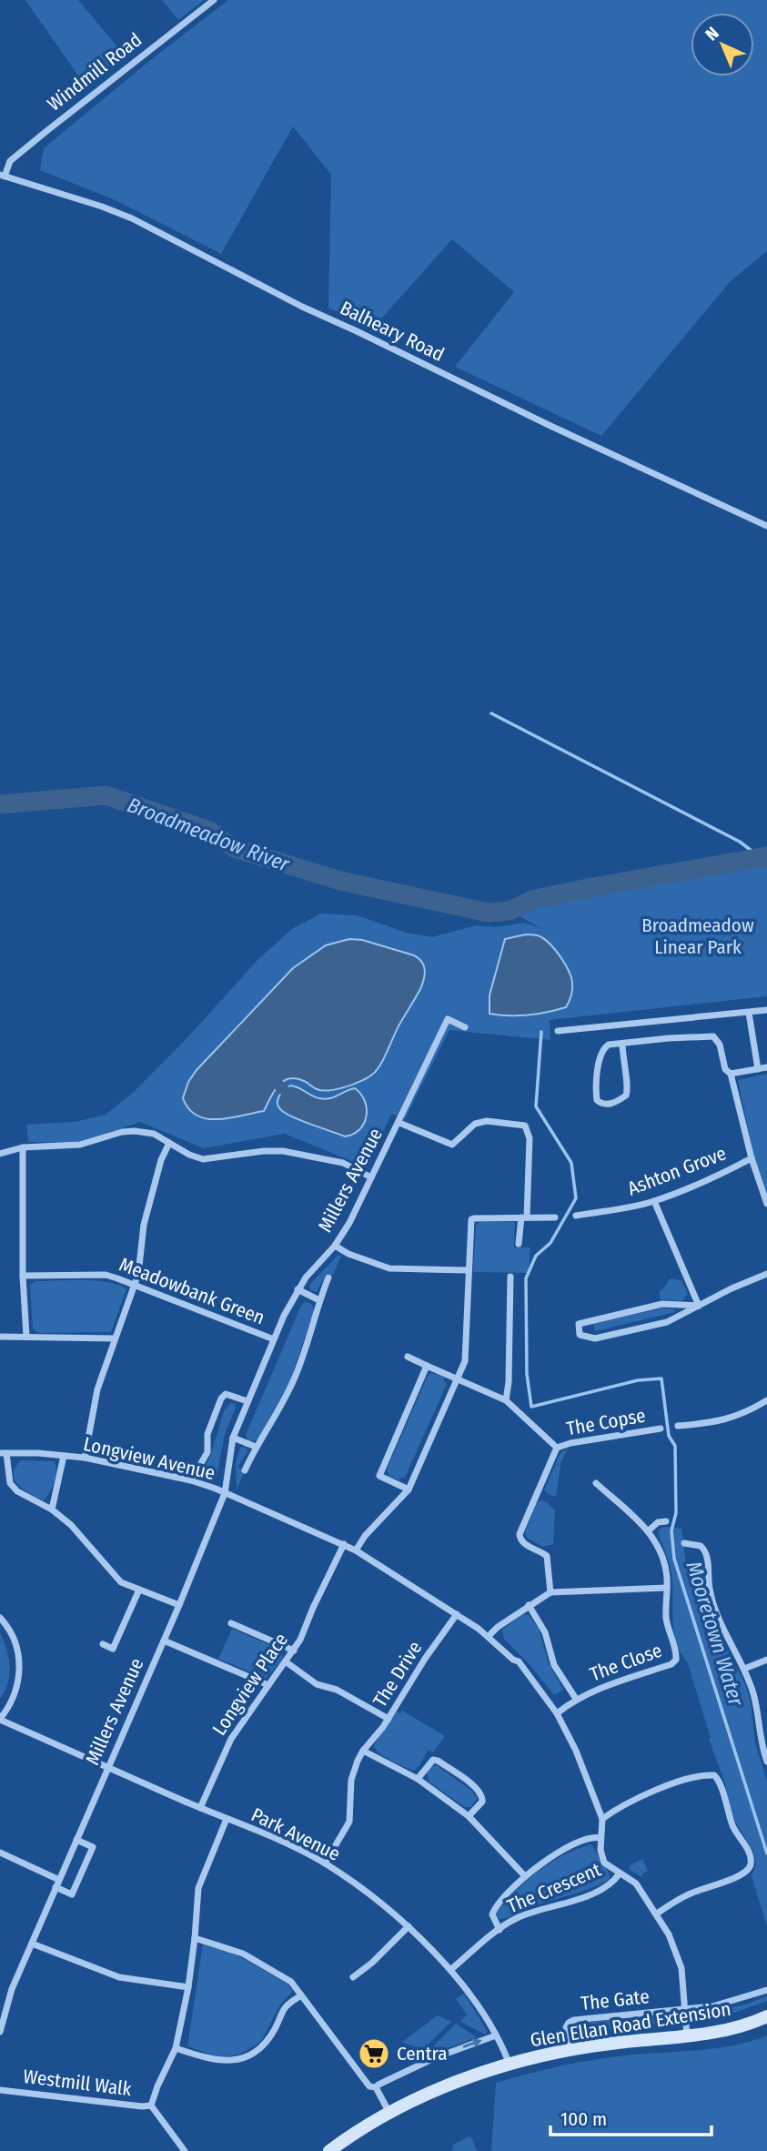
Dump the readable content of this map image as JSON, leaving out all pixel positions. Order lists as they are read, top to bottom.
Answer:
{
  "streets": {
    "street": [
      "Windmill Road",
      "Balheary Road",
      "Ashton Grove",
      "Millers Avenue",
      "Meadowbank Green",
      "The Copse",
      "Longview Avenue",
      "The Close",
      "The Drive",
      "Longview Place",
      "Park Avenue",
      "The Crescent",
      "The Gate",
      "Glen Ellan Road Extension",
      "Westmill Walk"
    ]
  },
  "crossings": [
    ["Windmill Road", "Balheary Road"],
    ["Millers Avenue", "Meadowbank Green"],
    ["Millers Avenue", "Longview Avenue"],
    ["Millers Avenue", "Park Avenue"],
    ["Longview Avenue", "The Drive"],
    ["Longview Avenue", "Longview Place"],
    ["The Drive", "Park Avenue"],
    ["Longview Place", "Park Avenue"],
    ["Park Avenue", "The Crescent"],
    ["Park Avenue", "Glen Ellan Road Extension"],
    ["The Gate", "Glen Ellan Road Extension"]
  ],
  "water": ["Broadmeadow River", "Mooretown Water"],
  "parks": ["Broadmeadow Linear Park"],
  "places": {
    "supermarket": ["Centra"]
  },
  "scale_bar": "100 m",
  "north": "top left"
}
